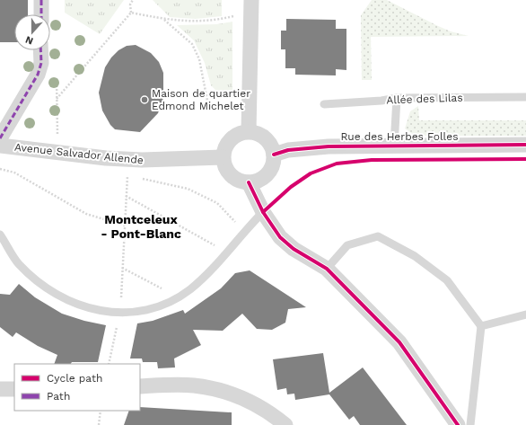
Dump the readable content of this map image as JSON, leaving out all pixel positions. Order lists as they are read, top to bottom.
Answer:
{
  "streets": {
    "street": ["Rue des Herbes Folles", "Avenue Salvador Allende"],
    "lane": ["Allée des Lilas"]
  },
  "crossings": [
    ["Rue des Herbes Folles", "Avenue Salvador Allende"]
  ],
  "districts": ["Montceleux - Pont-Blanc"],
  "places": ["Maison de quartier Edmond Michelet"],
  "legend": ["Cycle path", "Path"],
  "north": "bottom"
}
